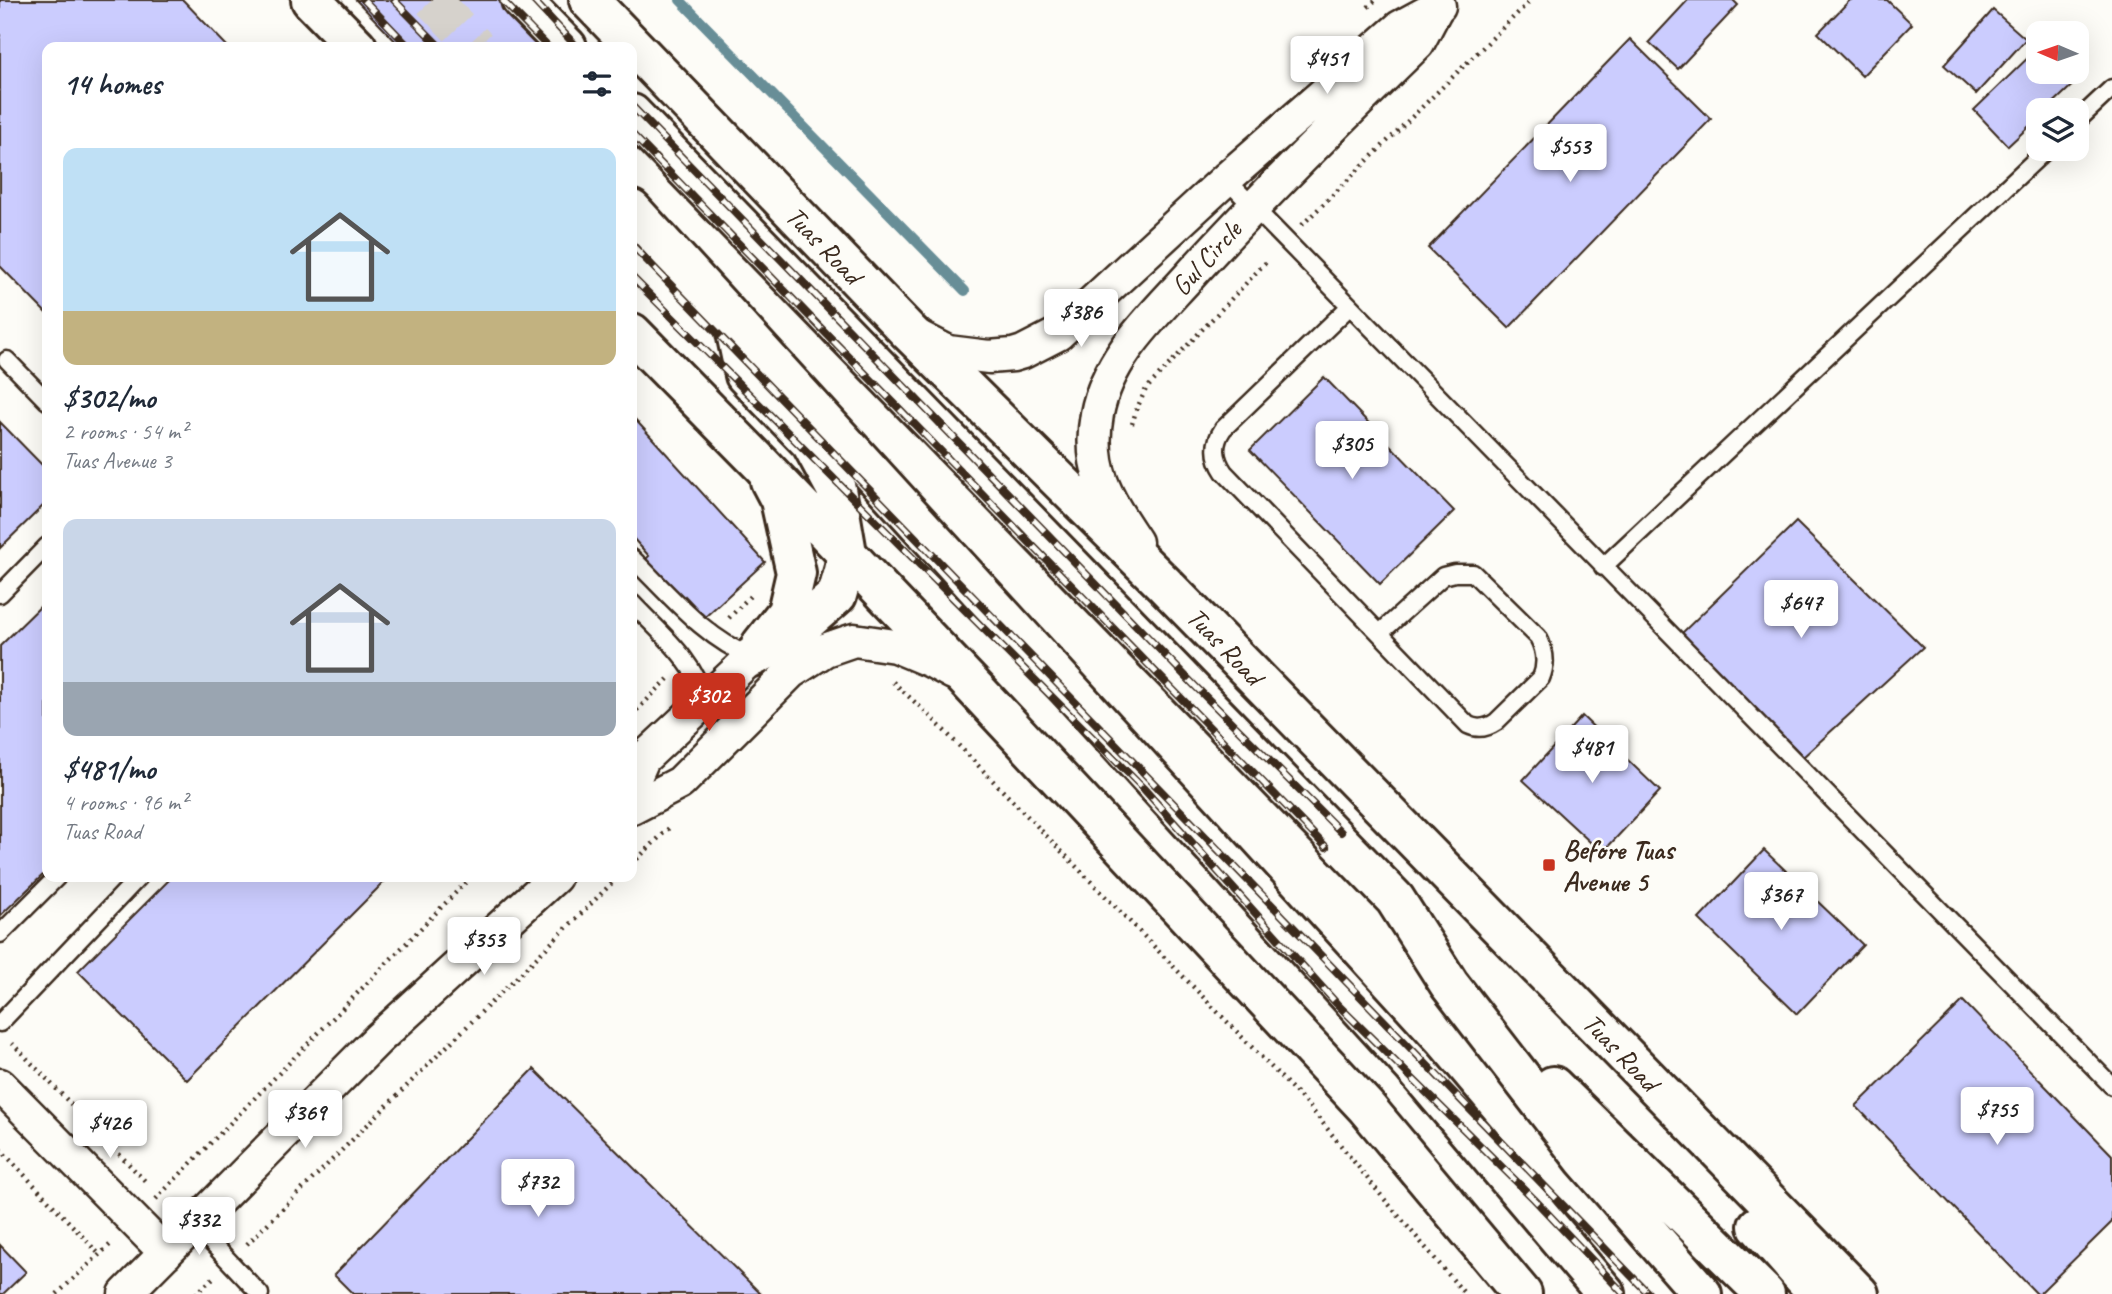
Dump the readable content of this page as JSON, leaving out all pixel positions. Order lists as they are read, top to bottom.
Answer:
{
  "streets": {
    "main road": ["Tuas Road"],
    "street": ["Gul Circle"]
  },
  "crossings": [
    ["Tuas Road", "Gul Circle"]
  ],
  "places": {
    "transit": ["Before Tuas Avenue 5"]
  },
  "north": "left",
  "page": {
    "price": [
      "$451",
      "$553",
      "$386",
      "$305",
      "$647",
      "$302",
      "$481",
      "$367",
      "$353",
      "$755",
      "$369",
      "$426",
      "$732",
      "$332"
    ],
    "heading": "14 homes",
    "list": [
      {
        "name": "$302/mo",
        "note": "2 rooms · 54 m² · Tuas Avenue 3"
      },
      {
        "name": "$481/mo",
        "note": "4 rooms · 96 m² · Tuas Road"
      }
    ]
  }
}
